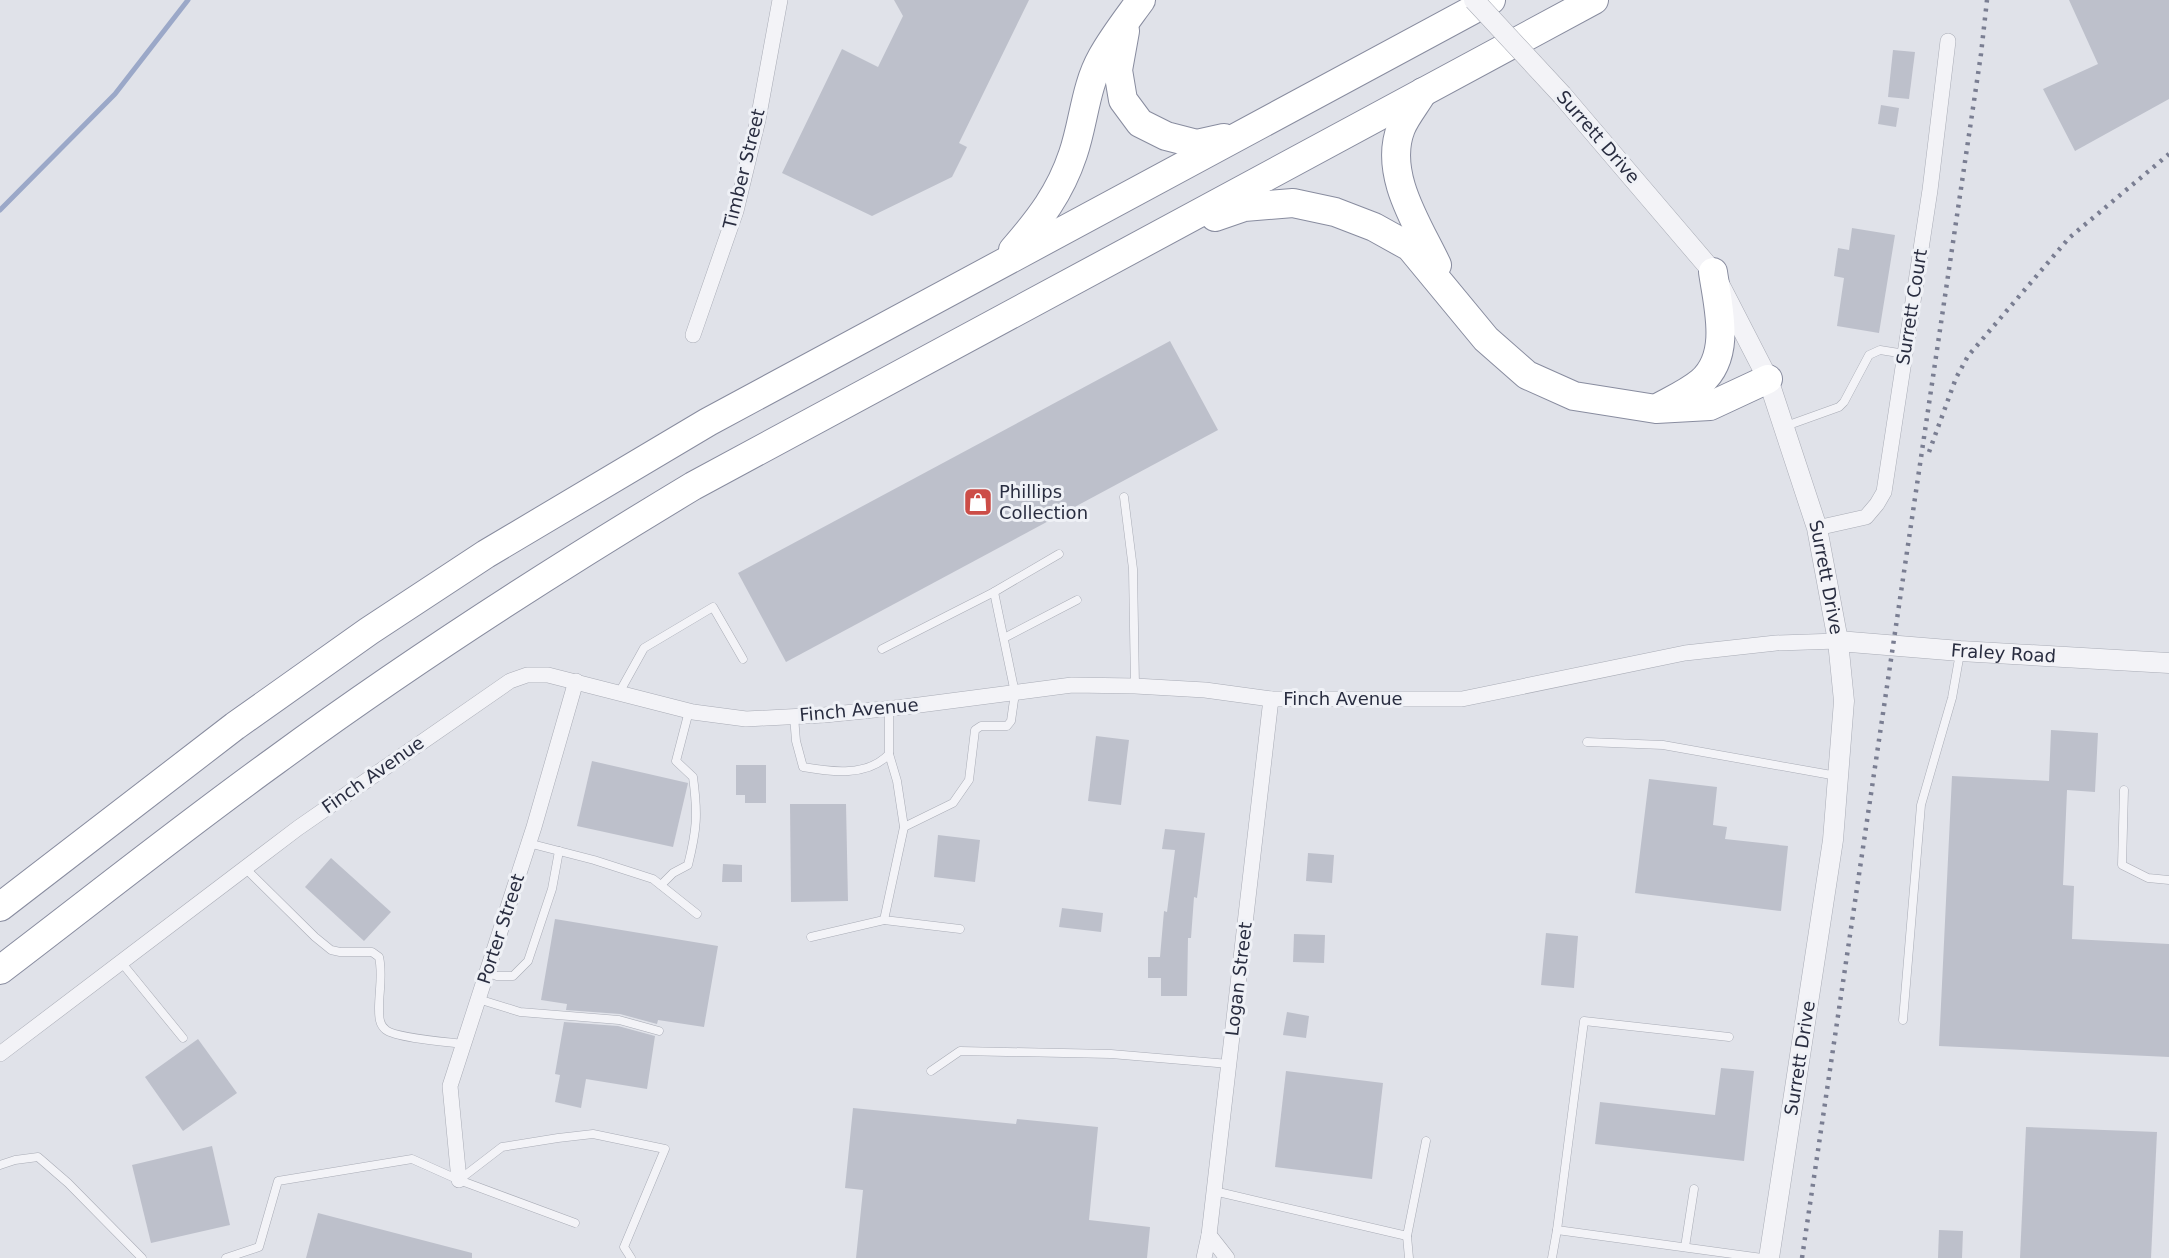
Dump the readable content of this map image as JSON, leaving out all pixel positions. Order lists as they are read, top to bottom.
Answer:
{
  "streets": {
    "street": [
      "Surrett Drive",
      "Timber Street",
      "Surrett Court",
      "Fraley Road",
      "Finch Avenue",
      "Porter Street",
      "Logan Street"
    ]
  },
  "crossings": [
    ["Surrett Drive", "Surrett Court"],
    ["Surrett Drive", "Fraley Road"],
    ["Surrett Drive", "Finch Avenue"],
    ["Fraley Road", "Finch Avenue"],
    ["Finch Avenue", "Porter Street"],
    ["Finch Avenue", "Logan Street"]
  ],
  "places": {
    "shop": ["Phillips Collection"]
  }
}
